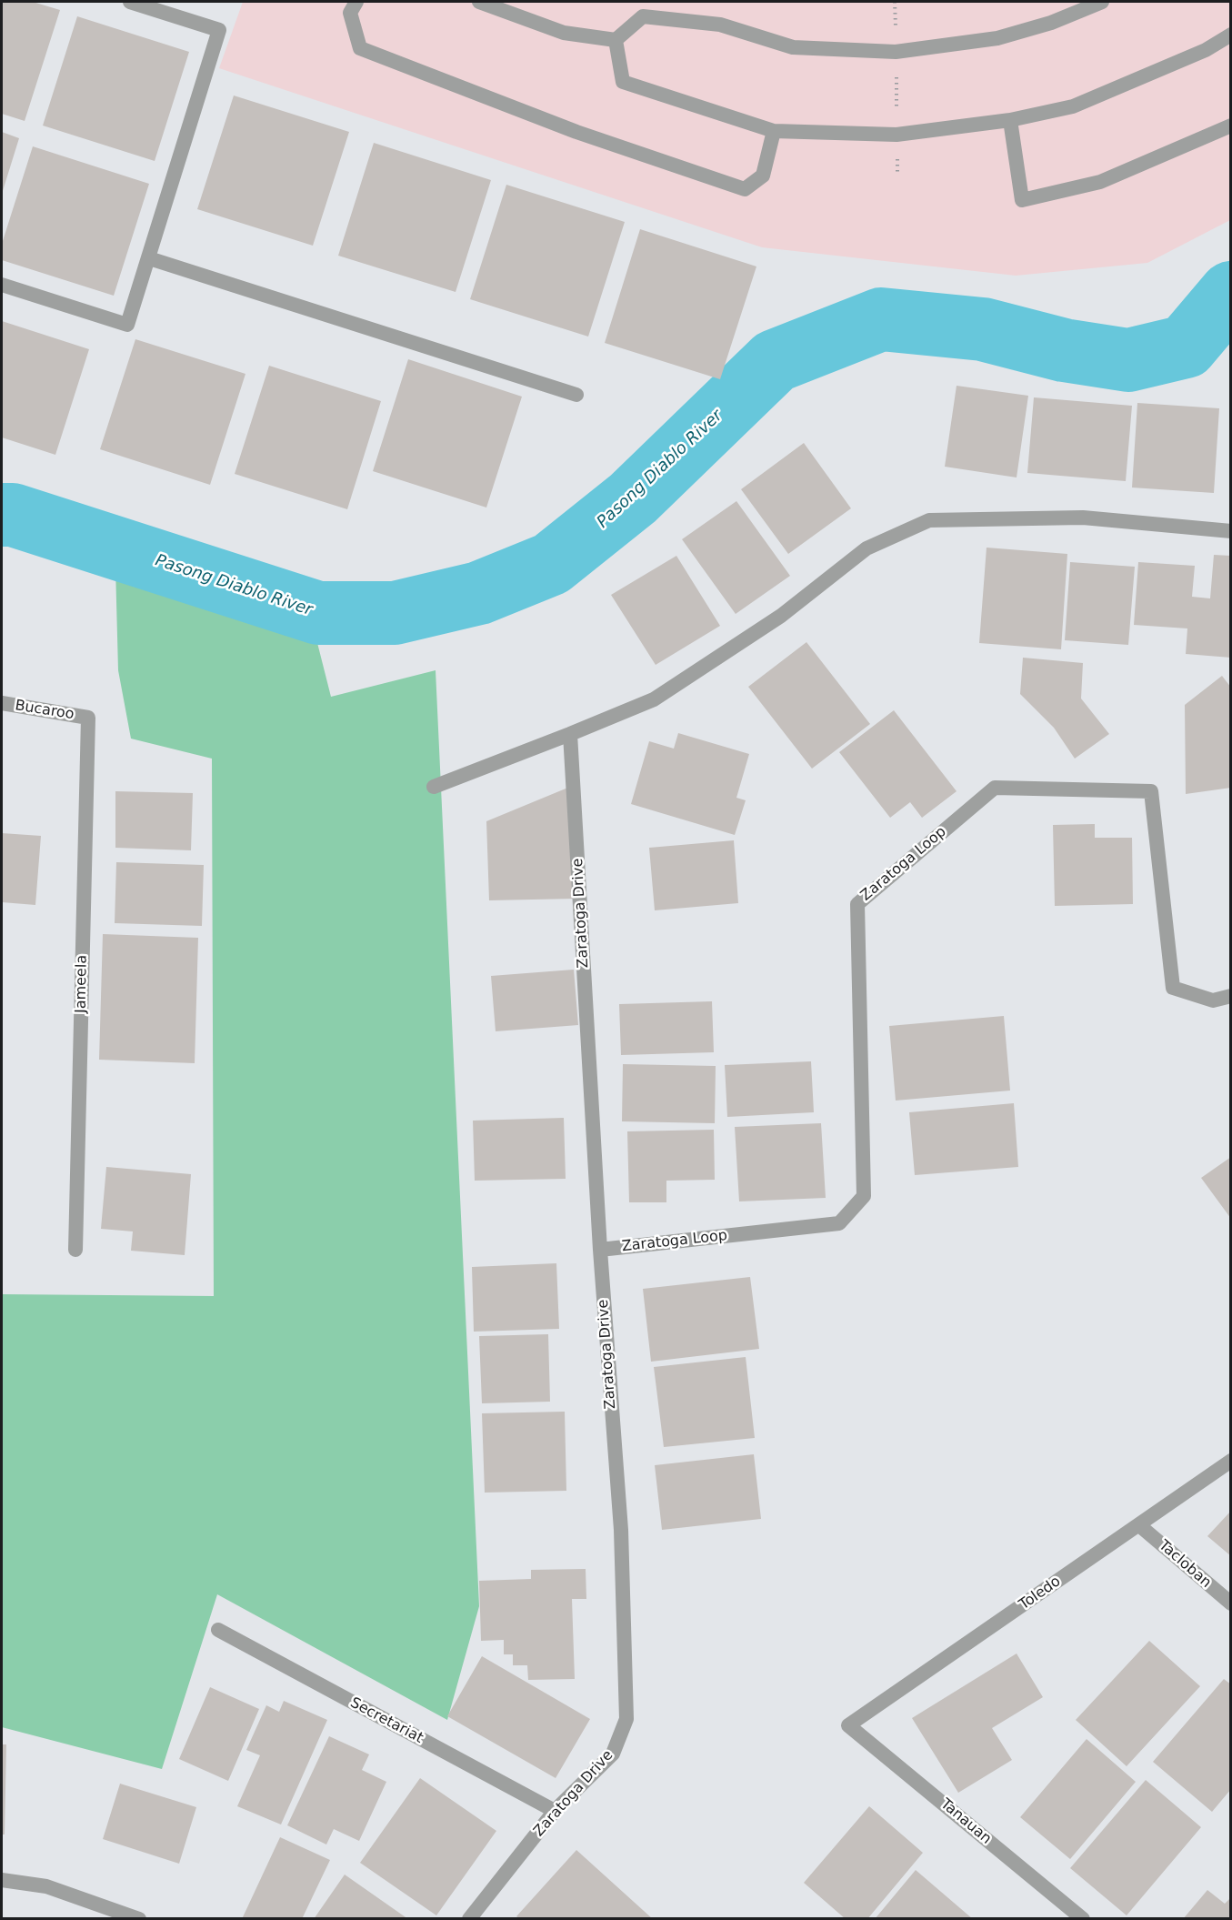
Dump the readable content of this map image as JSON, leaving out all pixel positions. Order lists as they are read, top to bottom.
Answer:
{
  "streets": {
    "street": [
      "Bucaroo",
      "Zaratoga Loop",
      "Zaratoga Drive",
      "Jameela",
      "Tacloban",
      "Toledo",
      "Secretariat",
      "Tanauan"
    ]
  },
  "crossings": [
    ["Bucaroo", "Jameela"],
    ["Zaratoga Loop", "Zaratoga Drive"],
    ["Zaratoga Drive", "Secretariat"],
    ["Tacloban", "Toledo"],
    ["Toledo", "Tanauan"]
  ],
  "water": ["Pasong Diablo River"]
}
